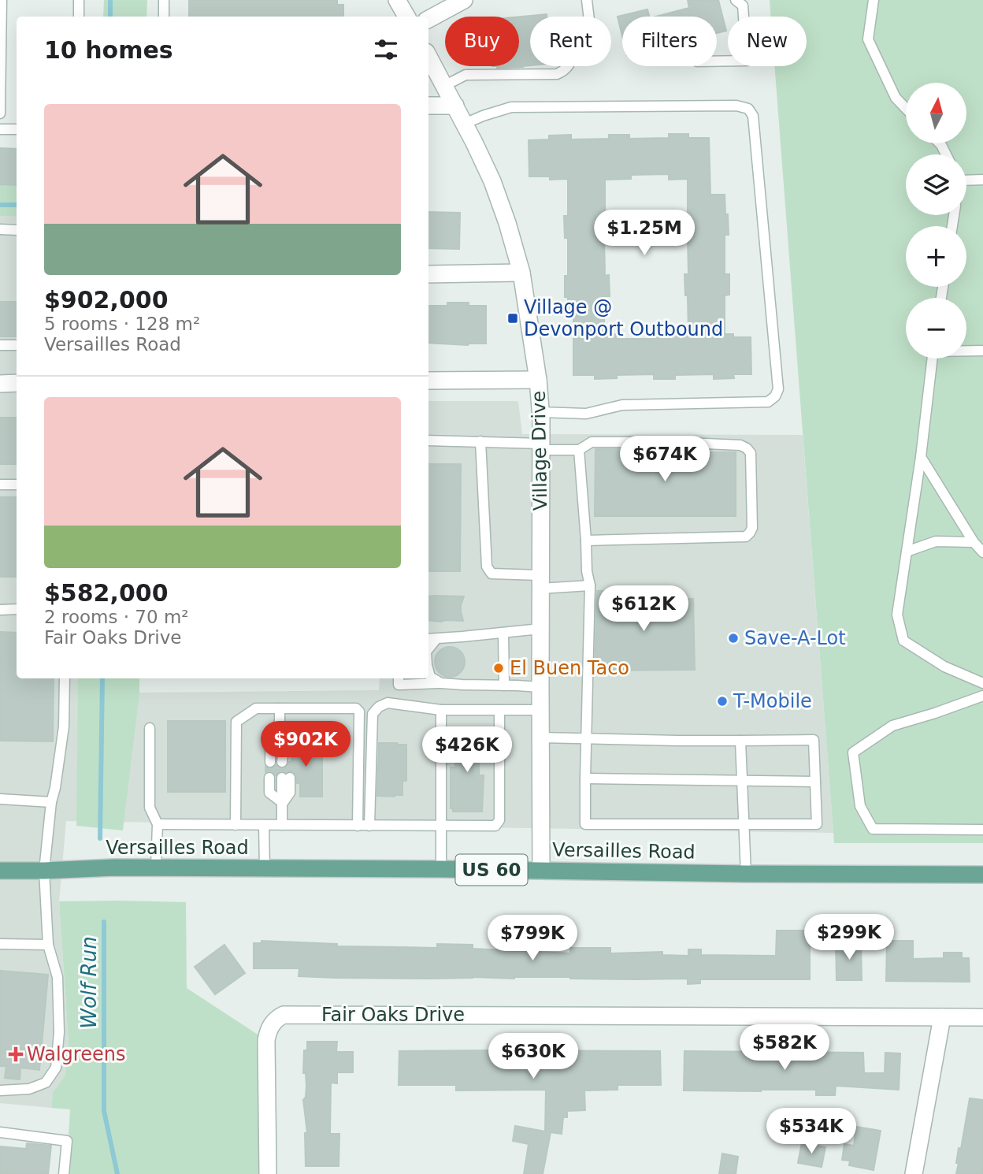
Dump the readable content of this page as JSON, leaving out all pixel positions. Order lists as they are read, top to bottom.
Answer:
{
  "streets": {
    "main road": ["Versailles Road", "US 60"],
    "street": ["Village Drive", "Fair Oaks Drive"]
  },
  "crossings": [
    ["Village Drive", "Versailles Road"]
  ],
  "water": ["Wolf Run"],
  "places": {
    "transit": ["Village @ Devonport Outbound"],
    "other": ["Save-A-Lot", "El Buen Taco", "T-Mobile"],
    "health": ["Walgreens"]
  },
  "north": "top",
  "page": {
    "chip": [
      "Buy",
      "Rent",
      "Filters",
      "New"
    ],
    "heading": "10 homes",
    "map_buttons": ["+", "−"],
    "list": [
      {
        "name": "$902,000",
        "note": "5 rooms · 128 m² · Versailles Road"
      },
      {
        "name": "$582,000",
        "note": "2 rooms · 70 m² · Fair Oaks Drive"
      }
    ],
    "price": [
      "$1.25M",
      "$674K",
      "$612K",
      "$902K",
      "$426K",
      "$299K",
      "$799K",
      "$582K",
      "$630K",
      "$534K"
    ]
  }
}
